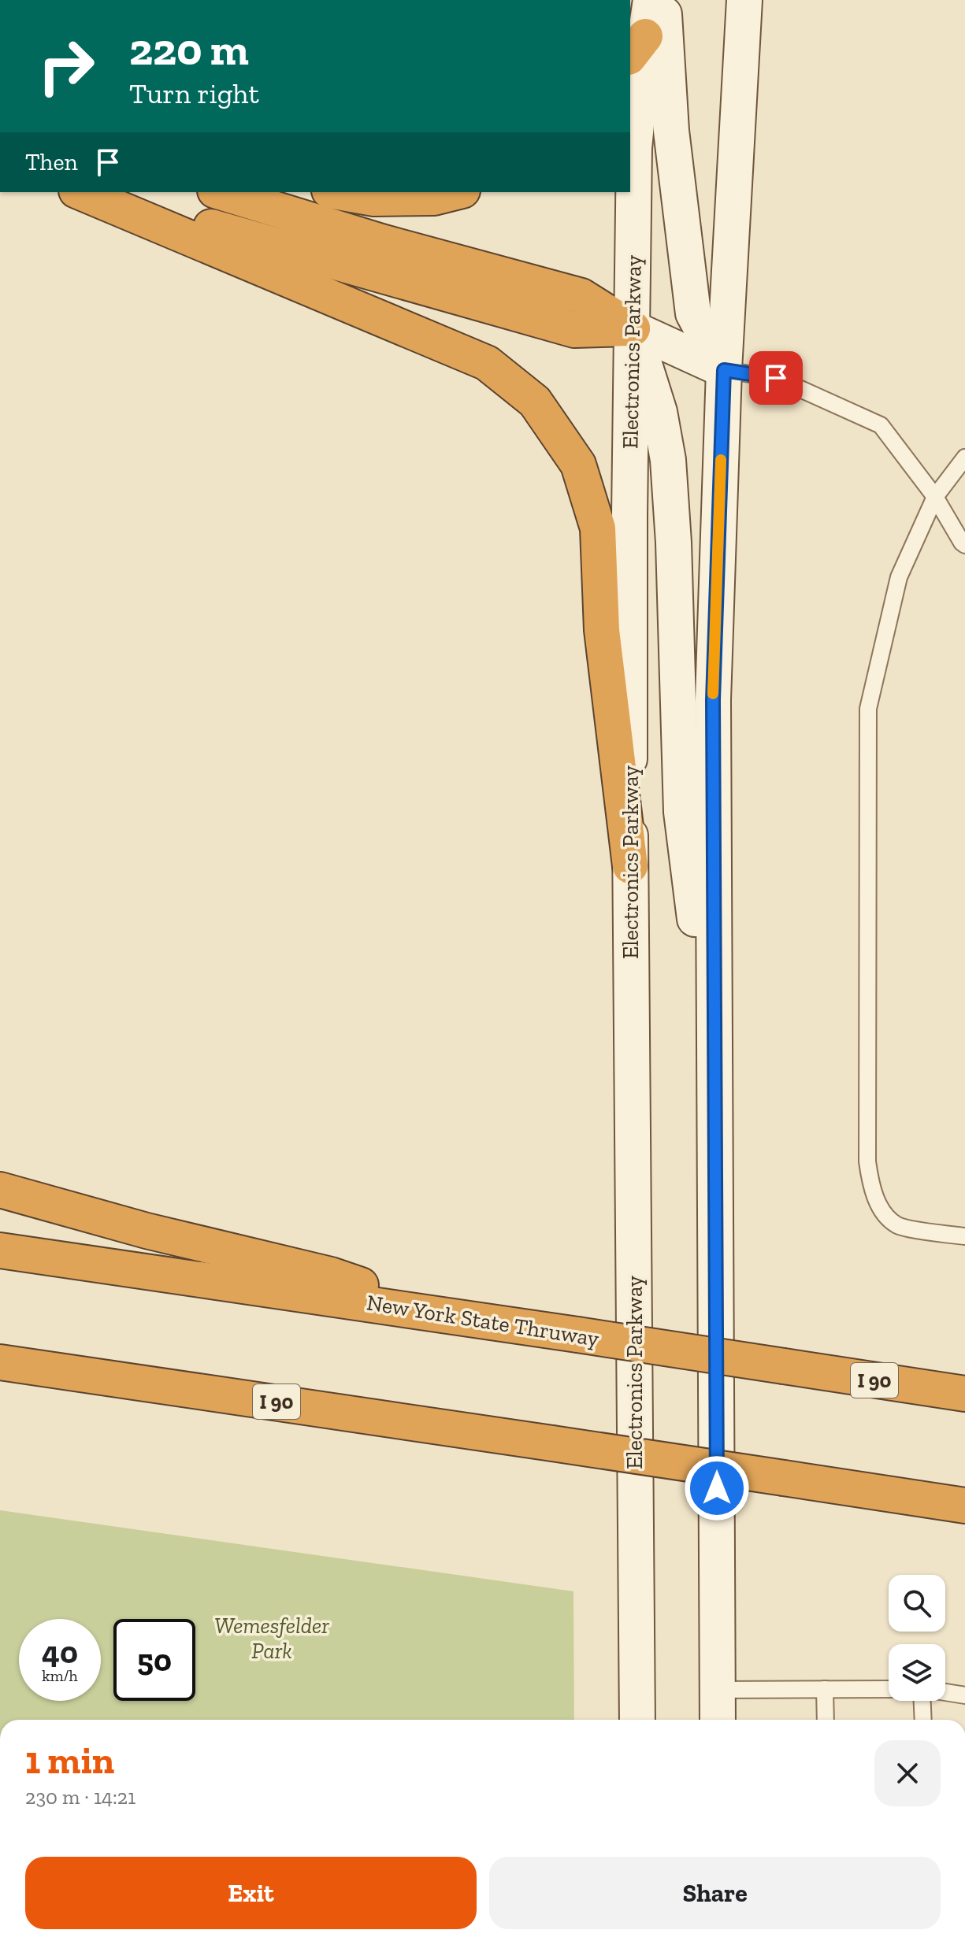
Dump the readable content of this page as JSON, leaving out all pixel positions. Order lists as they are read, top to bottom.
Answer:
{
  "streets": {
    "highway": ["New York State Thruway", "I 90"],
    "main road": ["Electronics Parkway"]
  },
  "parks": ["Wemesfelder Park"],
  "page": {
    "turn": ["220 m", "Turn right"],
    "then": "Then",
    "speed": "40 km/h",
    "limit": "50",
    "heading": ["1 min", "230 m · 14:21"],
    "buttons": ["Exit", "Share"]
  }
}
